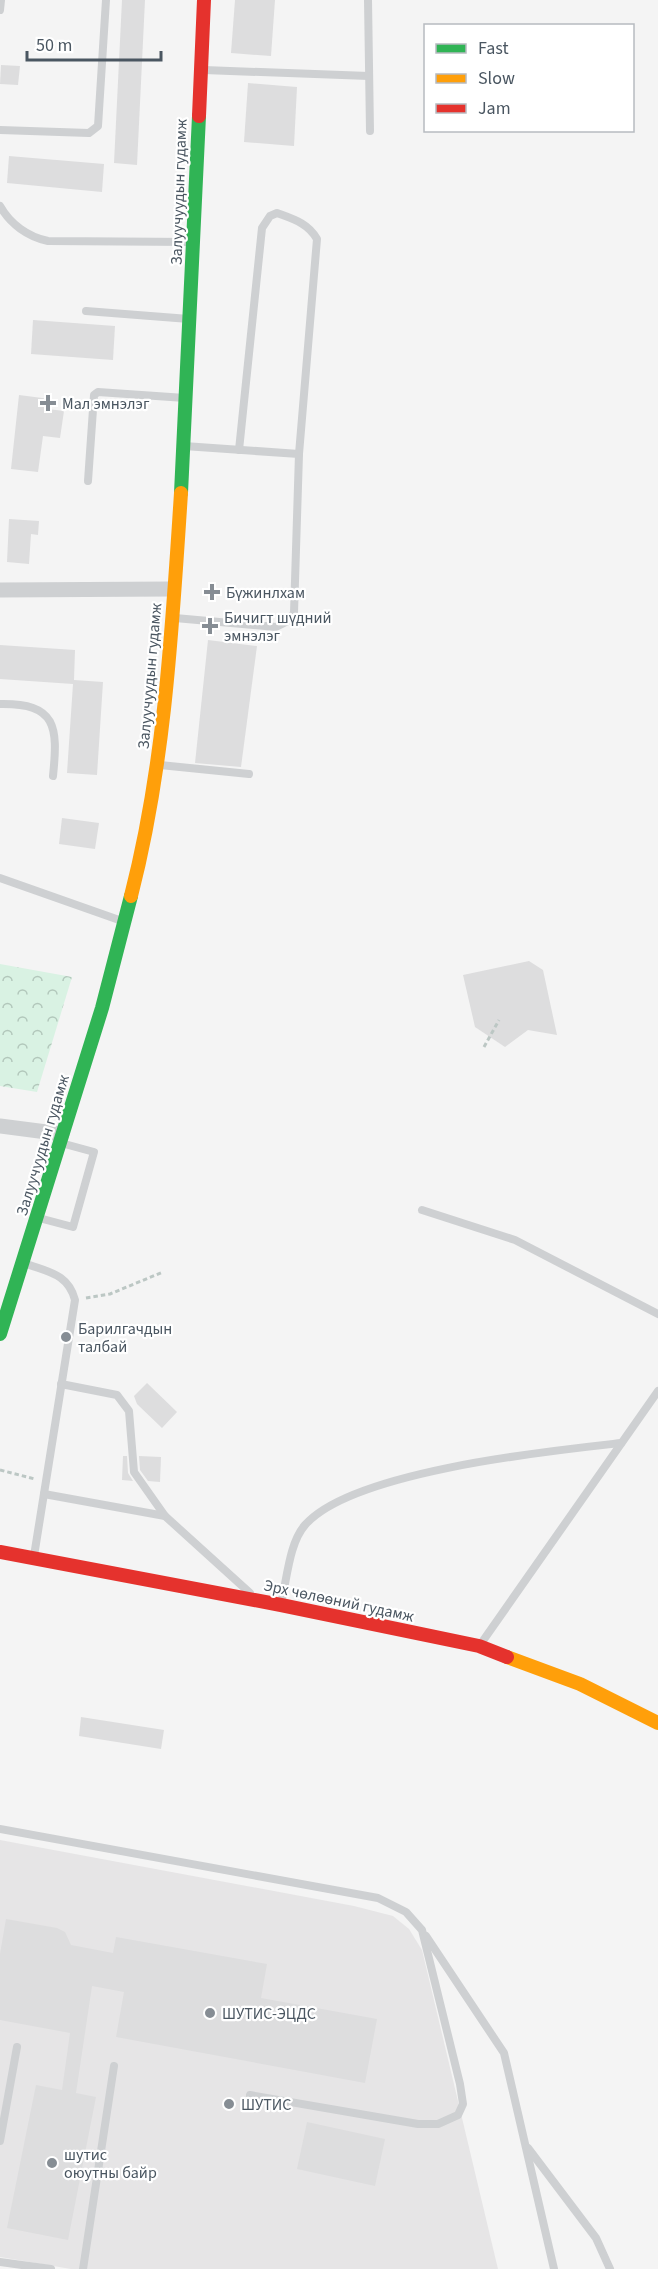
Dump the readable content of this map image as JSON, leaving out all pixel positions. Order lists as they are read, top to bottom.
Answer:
{
  "streets": {
    "street": ["Залуучуудын гудамж", "Эрх чөлөөний гудамж"]
  },
  "places": {
    "health": ["Мал эмнэлэг", "Бүжинлхам", "Бичигт шүдний эмнэлэг"],
    "other": [
      "Барилгачдын талбай",
      "ШУТИС-ЭЦДС",
      "ШУТИС",
      "шутис оюутны байр"
    ]
  },
  "legend": ["Fast", "Slow", "Jam"],
  "scale_bar": "50 m"
}
